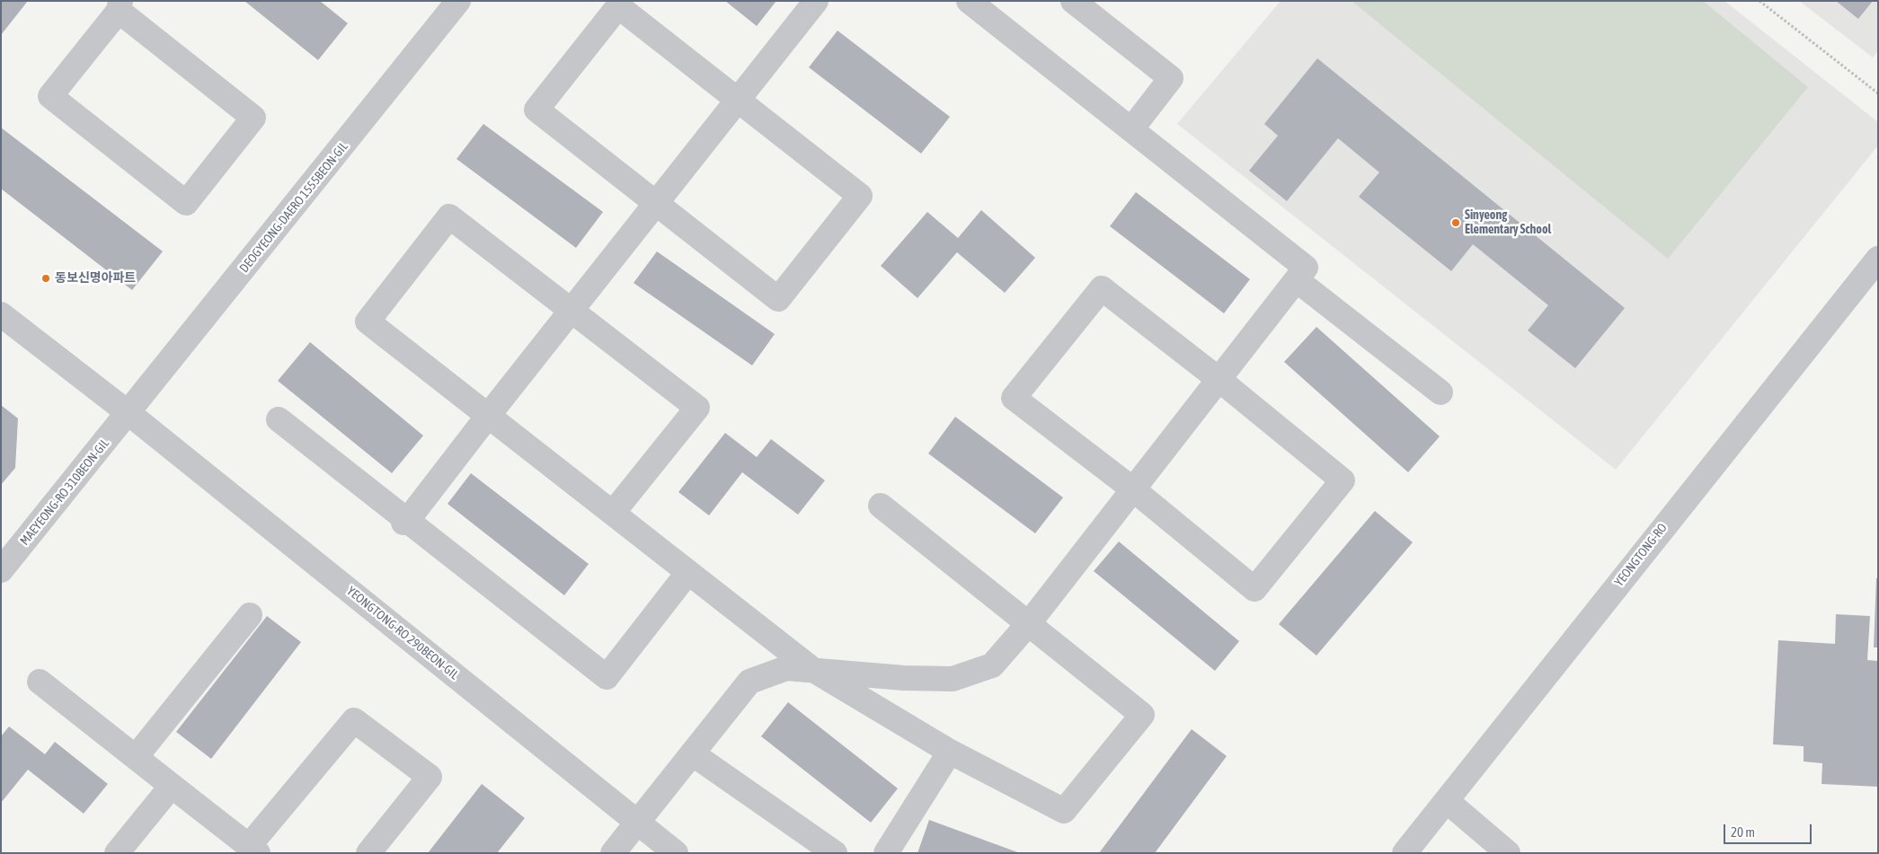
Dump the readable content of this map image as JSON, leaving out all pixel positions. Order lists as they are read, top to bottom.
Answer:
{
  "streets": {
    "street": [
      "DEOGYEONG-DAERO 1555BEON-GIL",
      "MAEYEONG-RO 310BEON-GIL",
      "YEONGTONG-RO",
      "YEONGTONG-RO 290BEON-GIL"
    ]
  },
  "crossings": [
    ["DEOGYEONG-DAERO 1555BEON-GIL", "MAEYEONG-RO 310BEON-GIL"],
    ["DEOGYEONG-DAERO 1555BEON-GIL", "YEONGTONG-RO 290BEON-GIL"],
    ["MAEYEONG-RO 310BEON-GIL", "YEONGTONG-RO 290BEON-GIL"]
  ],
  "places": ["Sinyeong Elementary School", "동보신명아파트"],
  "scale_bar": "20 m"
}
